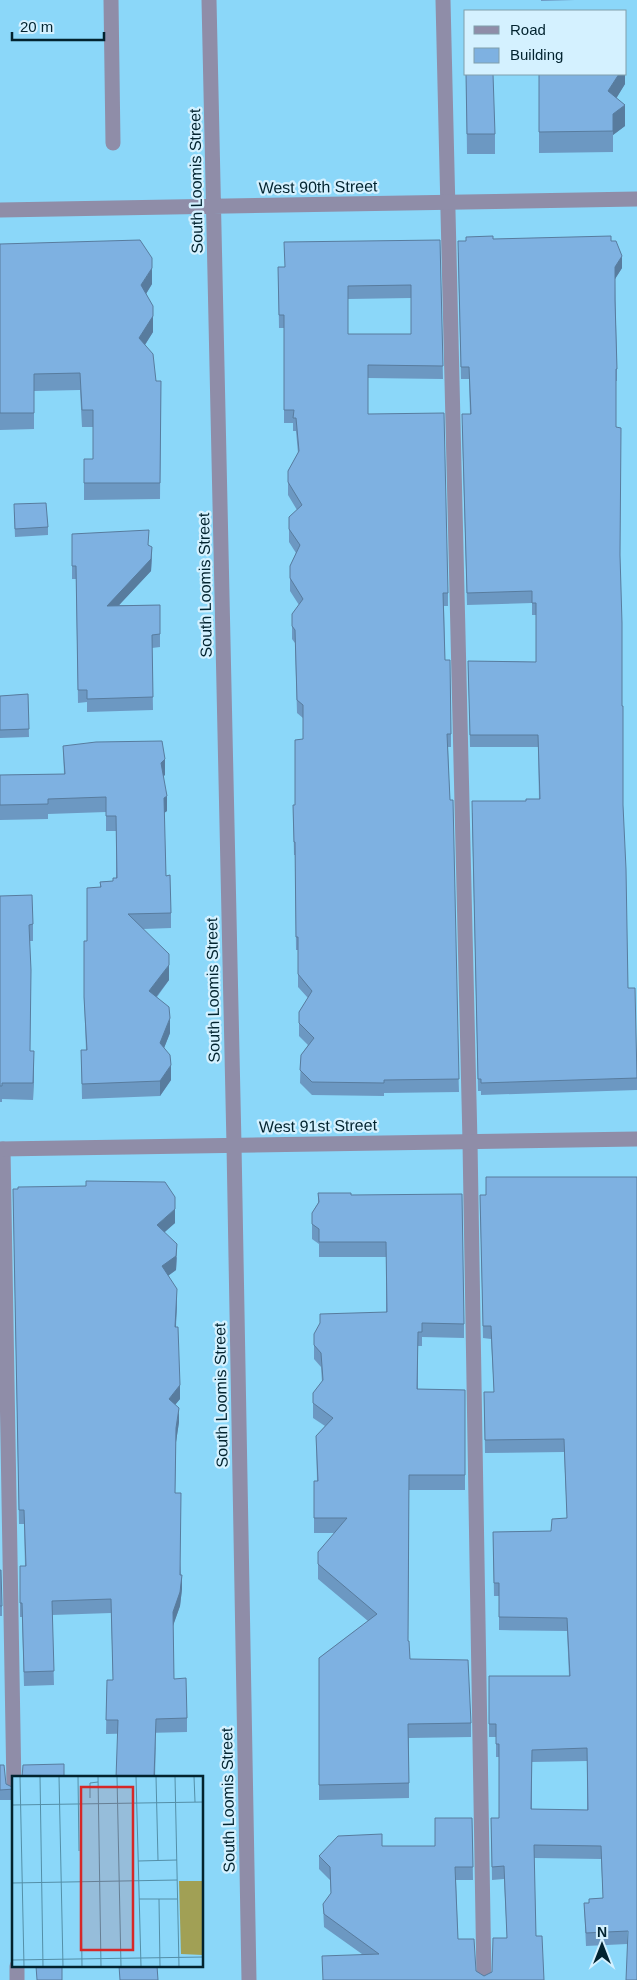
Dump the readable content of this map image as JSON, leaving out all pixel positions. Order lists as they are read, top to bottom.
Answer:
{
  "streets": {
    "street": ["South Loomis Street", "West 90th Street", "West 91st Street"]
  },
  "crossings": [
    ["South Loomis Street", "West 90th Street"],
    ["South Loomis Street", "West 91st Street"]
  ],
  "legend": ["Road", "Building"],
  "scale_bar": "20 m",
  "north": "top"
}
